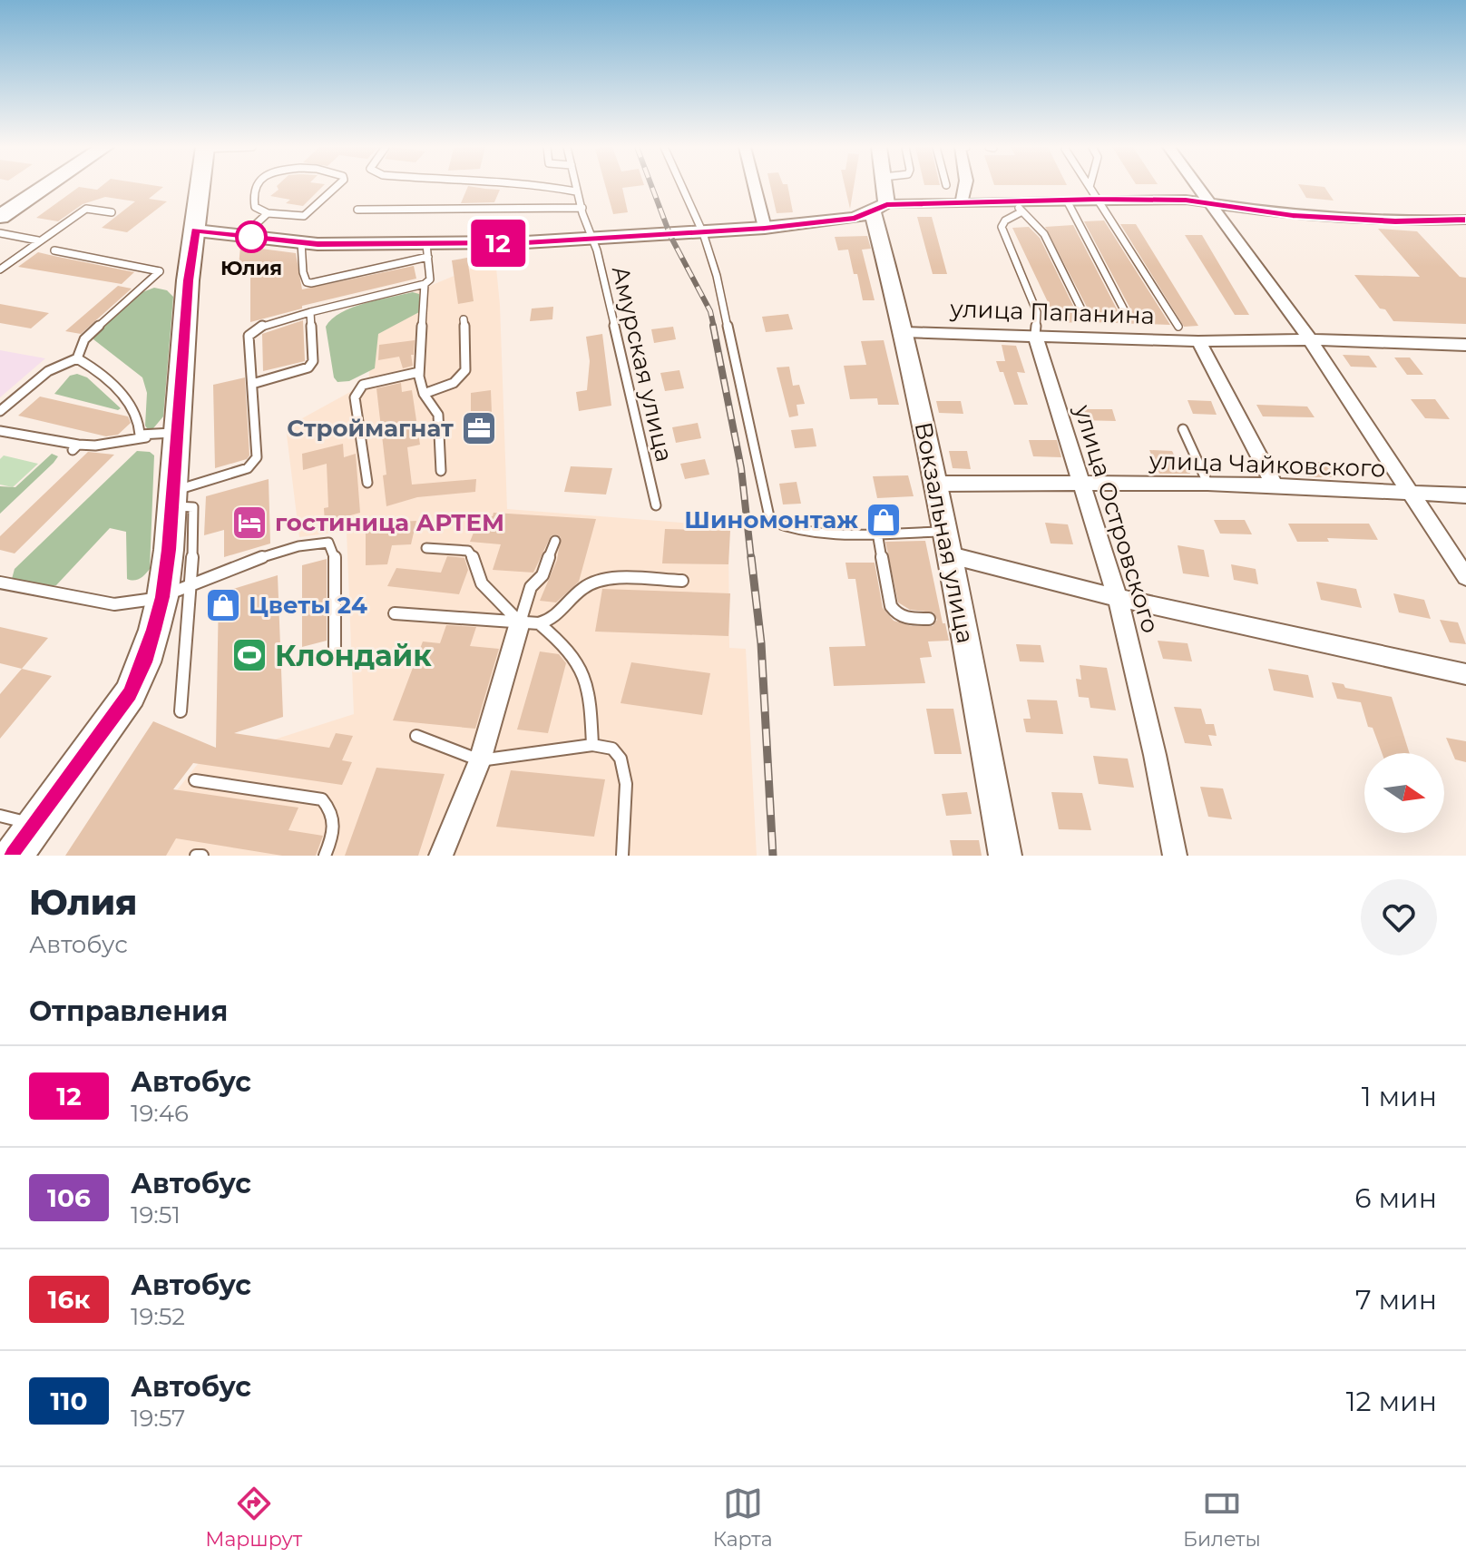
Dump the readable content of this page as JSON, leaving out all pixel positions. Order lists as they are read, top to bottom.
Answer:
{
  "streets": {
    "main road": ["Вокзальная улица"],
    "street": ["улица Папанина", "улица Чайковского", "улица Островского"],
    "lane": ["Амурская улица"]
  },
  "crossings": [
    ["улица Папанина", "улица Островского"],
    ["улица Папанина", "Вокзальная улица"],
    ["улица Чайковского", "улица Островского"],
    ["улица Чайковского", "Вокзальная улица"]
  ],
  "places": {
    "other": ["Юлия"],
    "office": ["Строймагнат"],
    "shop": ["Шиномонтаж", "Цветы 24"],
    "hotel": ["гостиница АРТЕМ"],
    "sports": ["Клондайк"]
  },
  "lines": ["bus line 12"],
  "north": "right",
  "page": {
    "on_map": "12",
    "heading": [
      ["Юлия", "Автобус"],
      "Отправления"
    ],
    "list": [
      {
        "mark": "12",
        "name": "Автобус",
        "note": "19:46",
        "value": "1 мин"
      },
      {
        "mark": "106",
        "name": "Автобус",
        "note": "19:51",
        "value": "6 мин"
      },
      {
        "mark": "16к",
        "name": "Автобус",
        "note": "19:52",
        "value": "7 мин"
      },
      {
        "mark": "110",
        "name": "Автобус",
        "note": "19:57",
        "value": "12 мин"
      }
    ],
    "tabs": ["Маршрут", "Карта", "Билеты"]
  }
}
